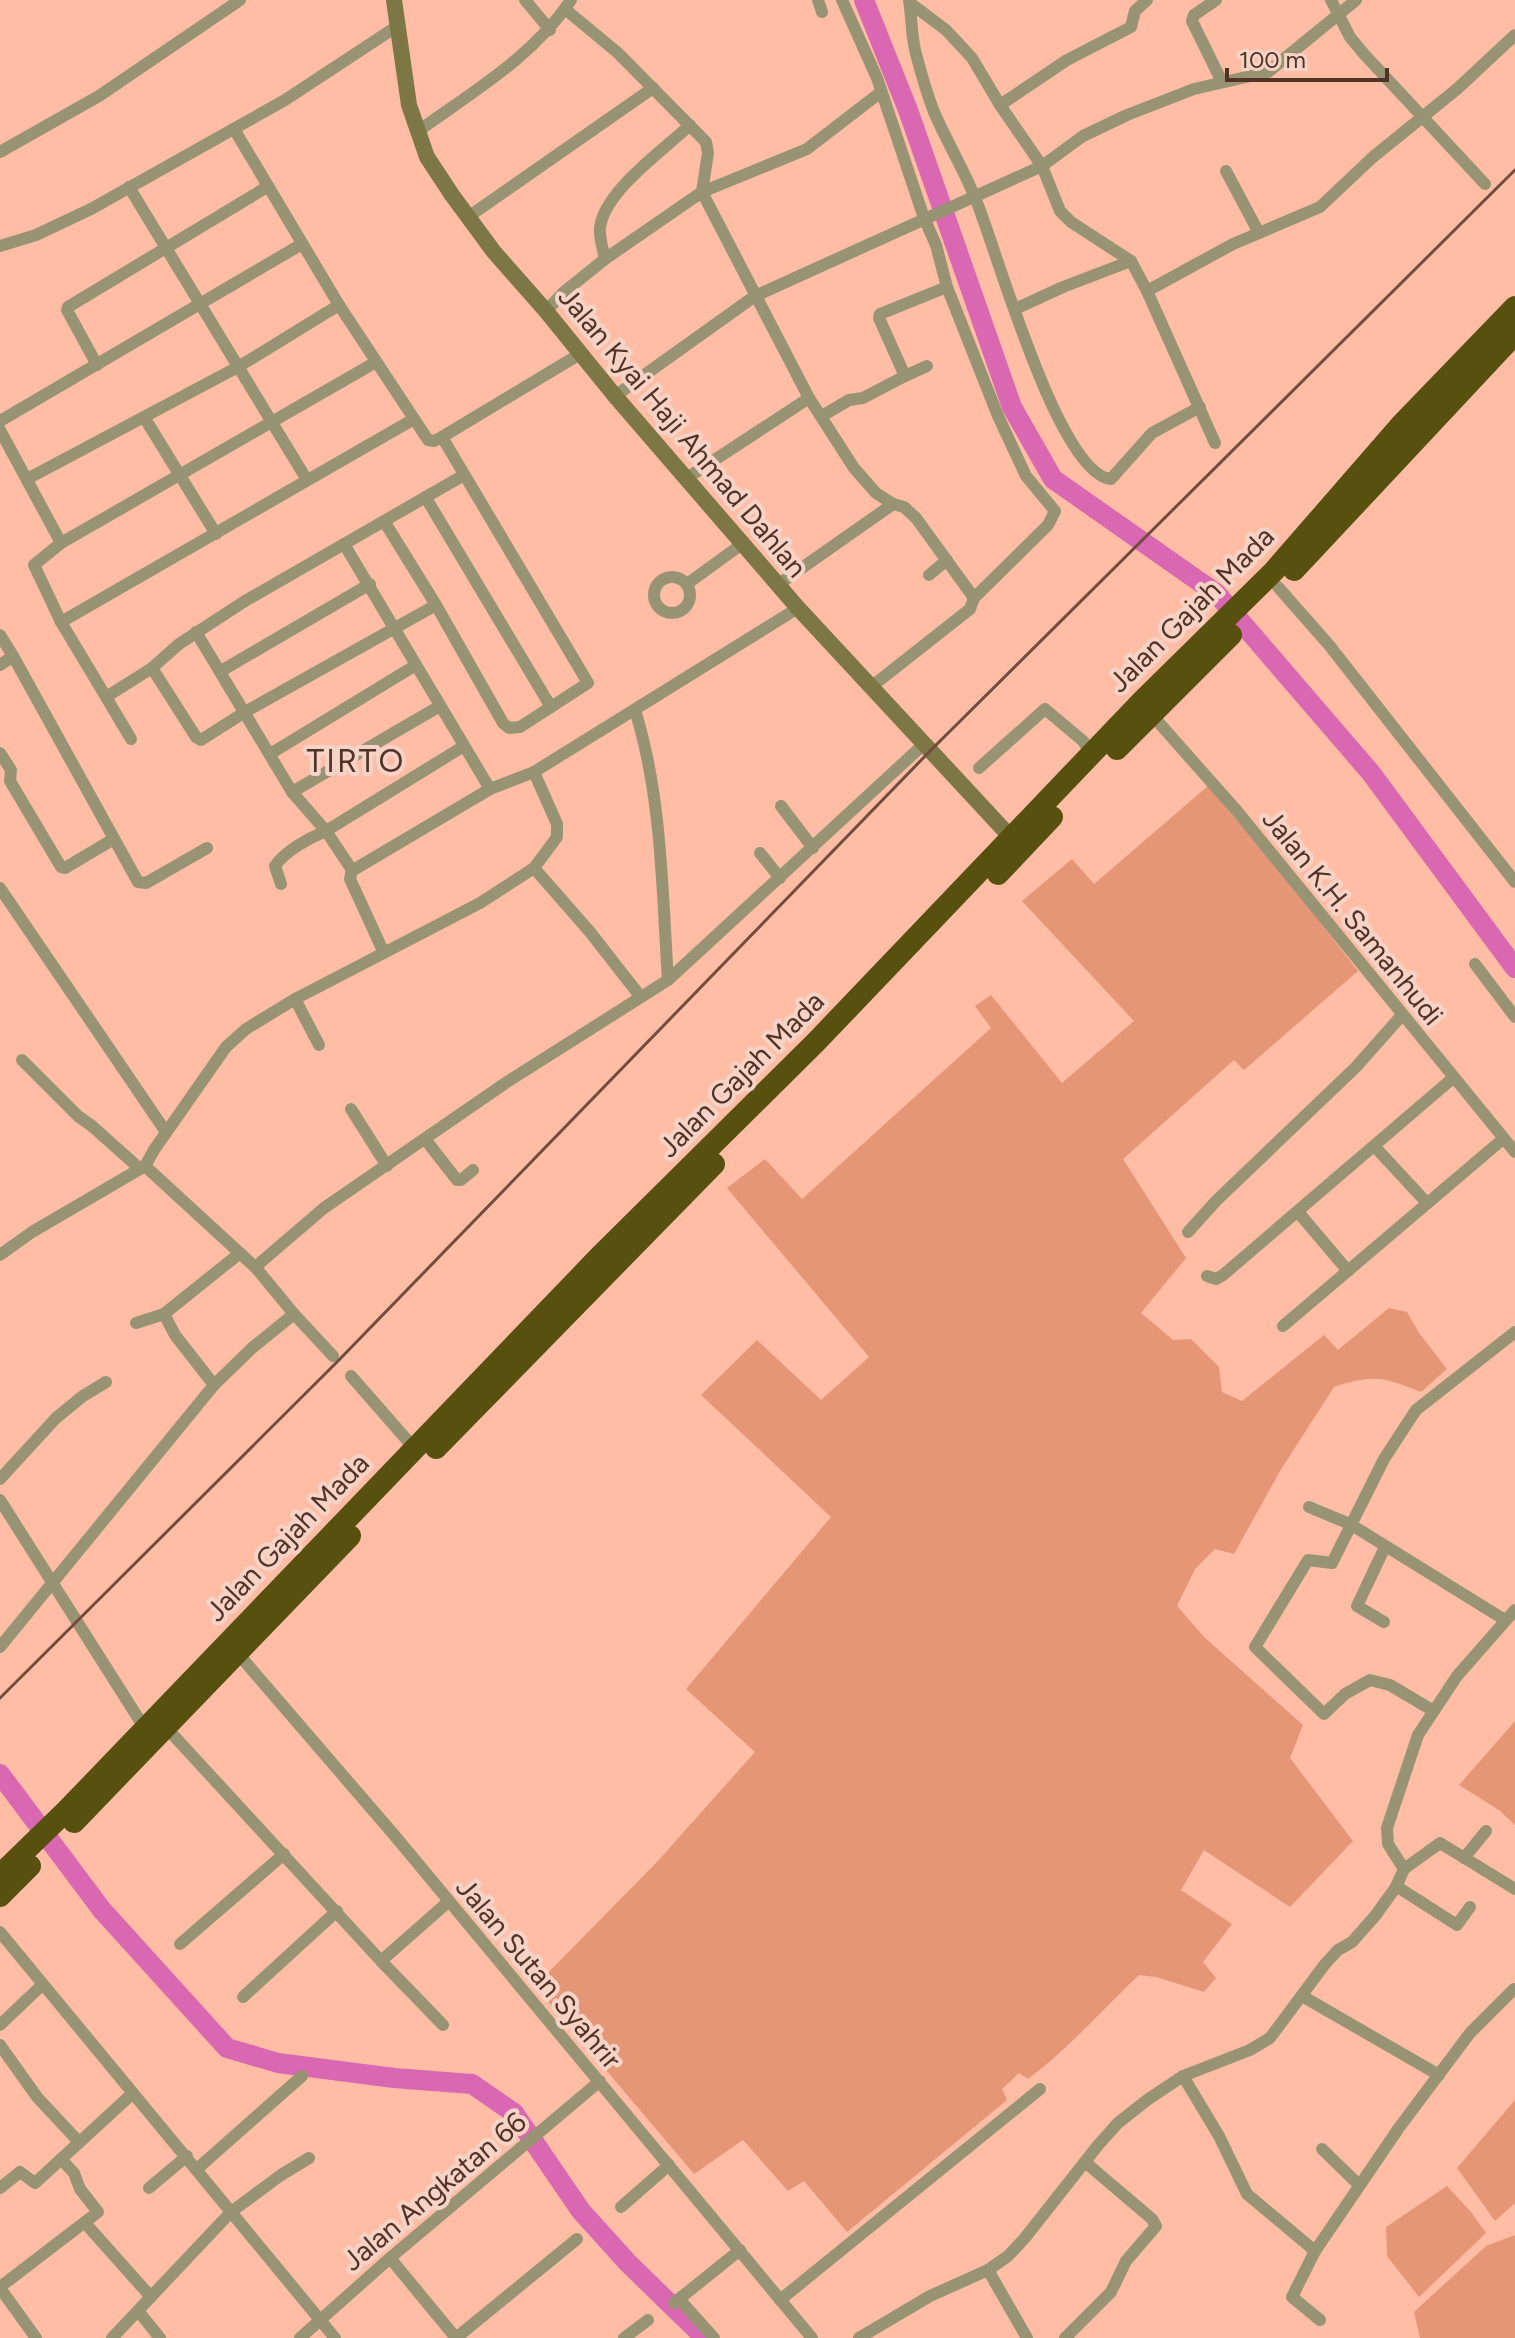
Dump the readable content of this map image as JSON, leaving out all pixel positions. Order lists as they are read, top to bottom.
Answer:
{
  "streets": {
    "highway": ["Jalan Gajah Mada"],
    "street": [
      "Jalan Kyai Haji Ahmad Dahlan",
      "Jalan K.H. Samanhudi",
      "Jalan Sutan Syahrir",
      "Jalan Angkatan 66"
    ]
  },
  "crossings": [
    ["Jalan Kyai Haji Ahmad Dahlan", "Jalan Gajah Mada"],
    ["Jalan Gajah Mada", "Jalan K.H. Samanhudi"],
    ["Jalan Gajah Mada", "Jalan Sutan Syahrir"],
    ["Jalan Sutan Syahrir", "Jalan Angkatan 66"]
  ],
  "districts": ["TIRTO"],
  "scale_bar": "100 m"
}
